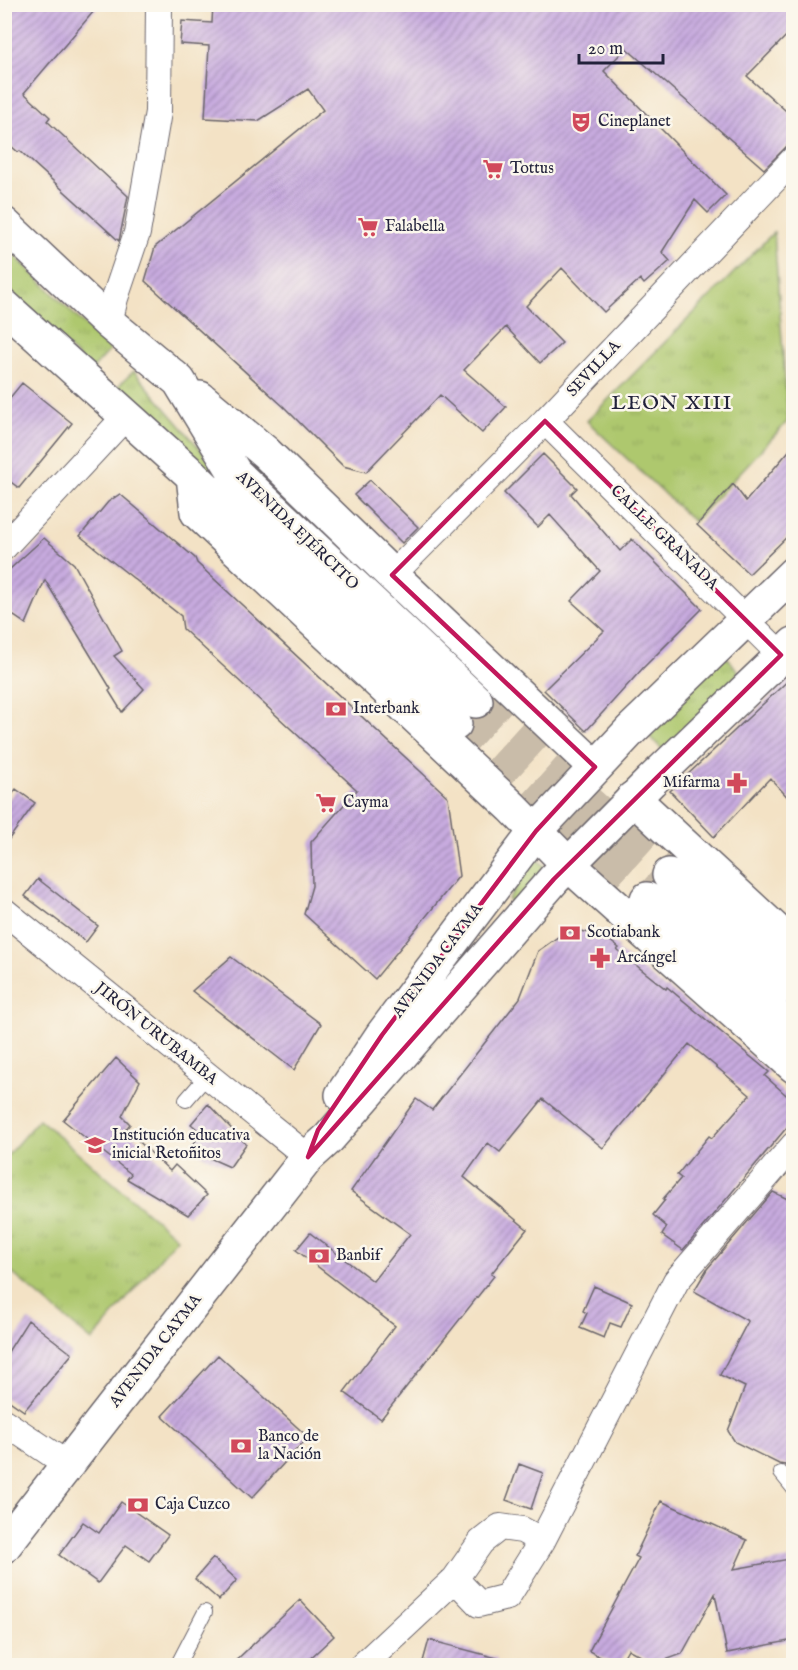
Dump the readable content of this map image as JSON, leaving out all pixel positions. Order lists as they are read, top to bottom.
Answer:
{
  "streets": {
    "main road": ["AVENIDA EJÉRCITO", "AVENIDA CAYMA"],
    "street": ["SEVILLA", "CALLE GRANADA", "JIRÓN URUBAMBA"]
  },
  "crossings": [
    ["SEVILLA", "CALLE GRANADA"],
    ["CALLE GRANADA", "AVENIDA CAYMA"],
    ["AVENIDA CAYMA", "JIRÓN URUBAMBA"]
  ],
  "districts": ["LEON XIII"],
  "places": {
    "theatre": ["Cineplanet"],
    "supermarket": ["Tottus", "Falabella", "Cayma"],
    "bank": [
      "Interbank",
      "Scotiabank",
      "Banbif",
      "Banco de la Nación",
      "Caja Cuzco"
    ],
    "pharmacy": ["Mifarma", "Arcángel"],
    "school or university": ["Institución educativa inicial Retoñitos"]
  },
  "scale_bar": "20 m"
}
